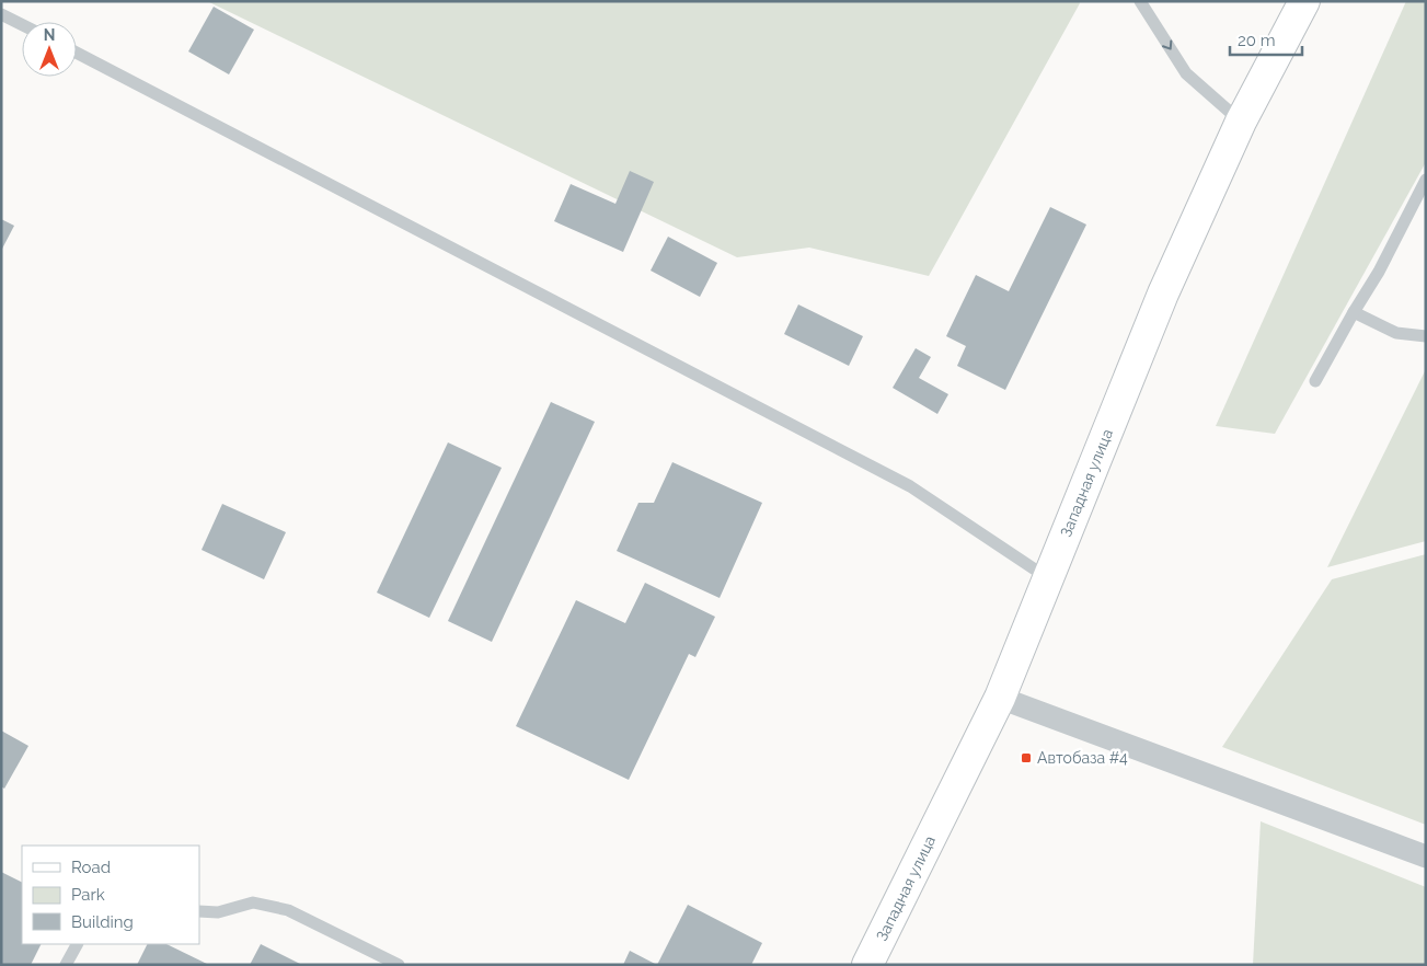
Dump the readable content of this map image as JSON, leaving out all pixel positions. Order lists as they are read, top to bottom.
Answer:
{
  "streets": {
    "main road": ["Западная улица"]
  },
  "places": {
    "transit": ["Автобаза #4"]
  },
  "legend": ["Road", "Park", "Building"],
  "scale_bar": "20 m",
  "north": "top"
}
